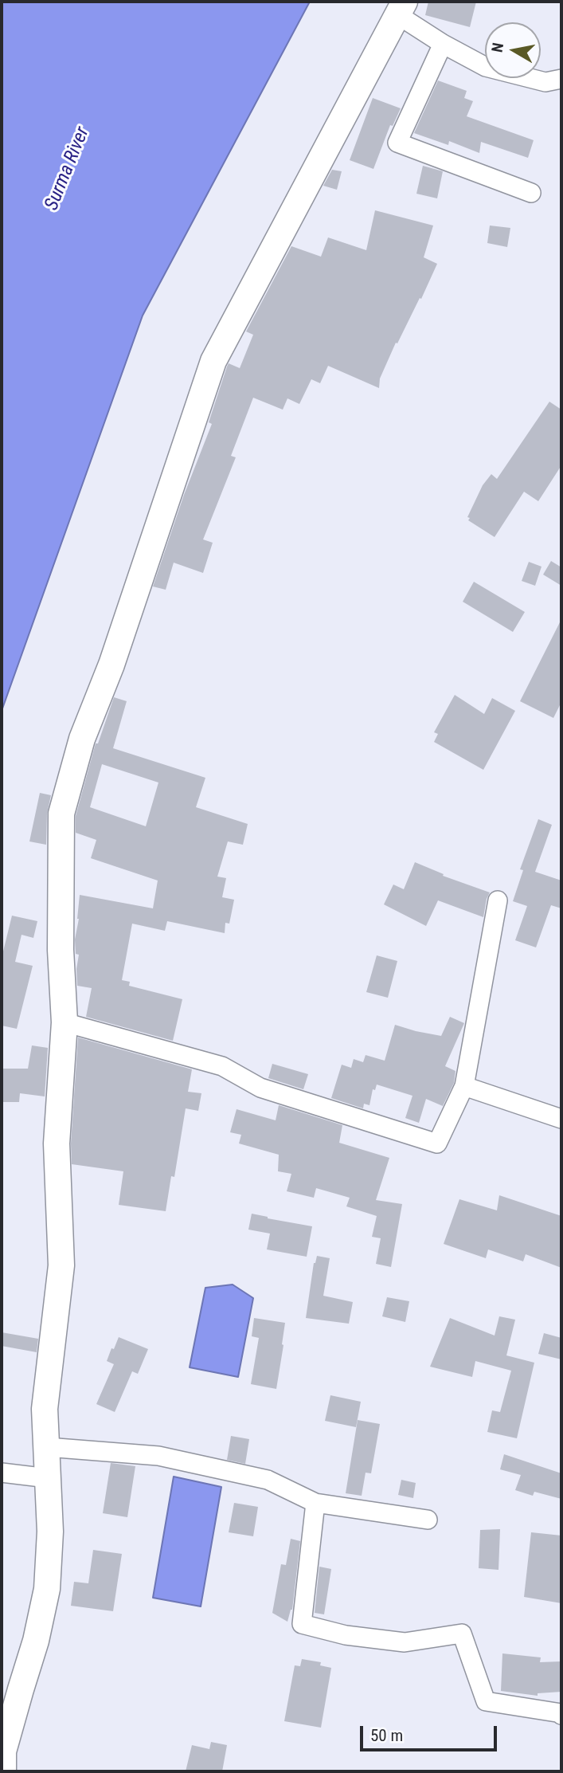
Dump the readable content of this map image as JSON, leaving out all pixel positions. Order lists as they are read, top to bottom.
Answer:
{
  "water": ["Surma River"],
  "scale_bar": "50 m",
  "north": "left"
}
